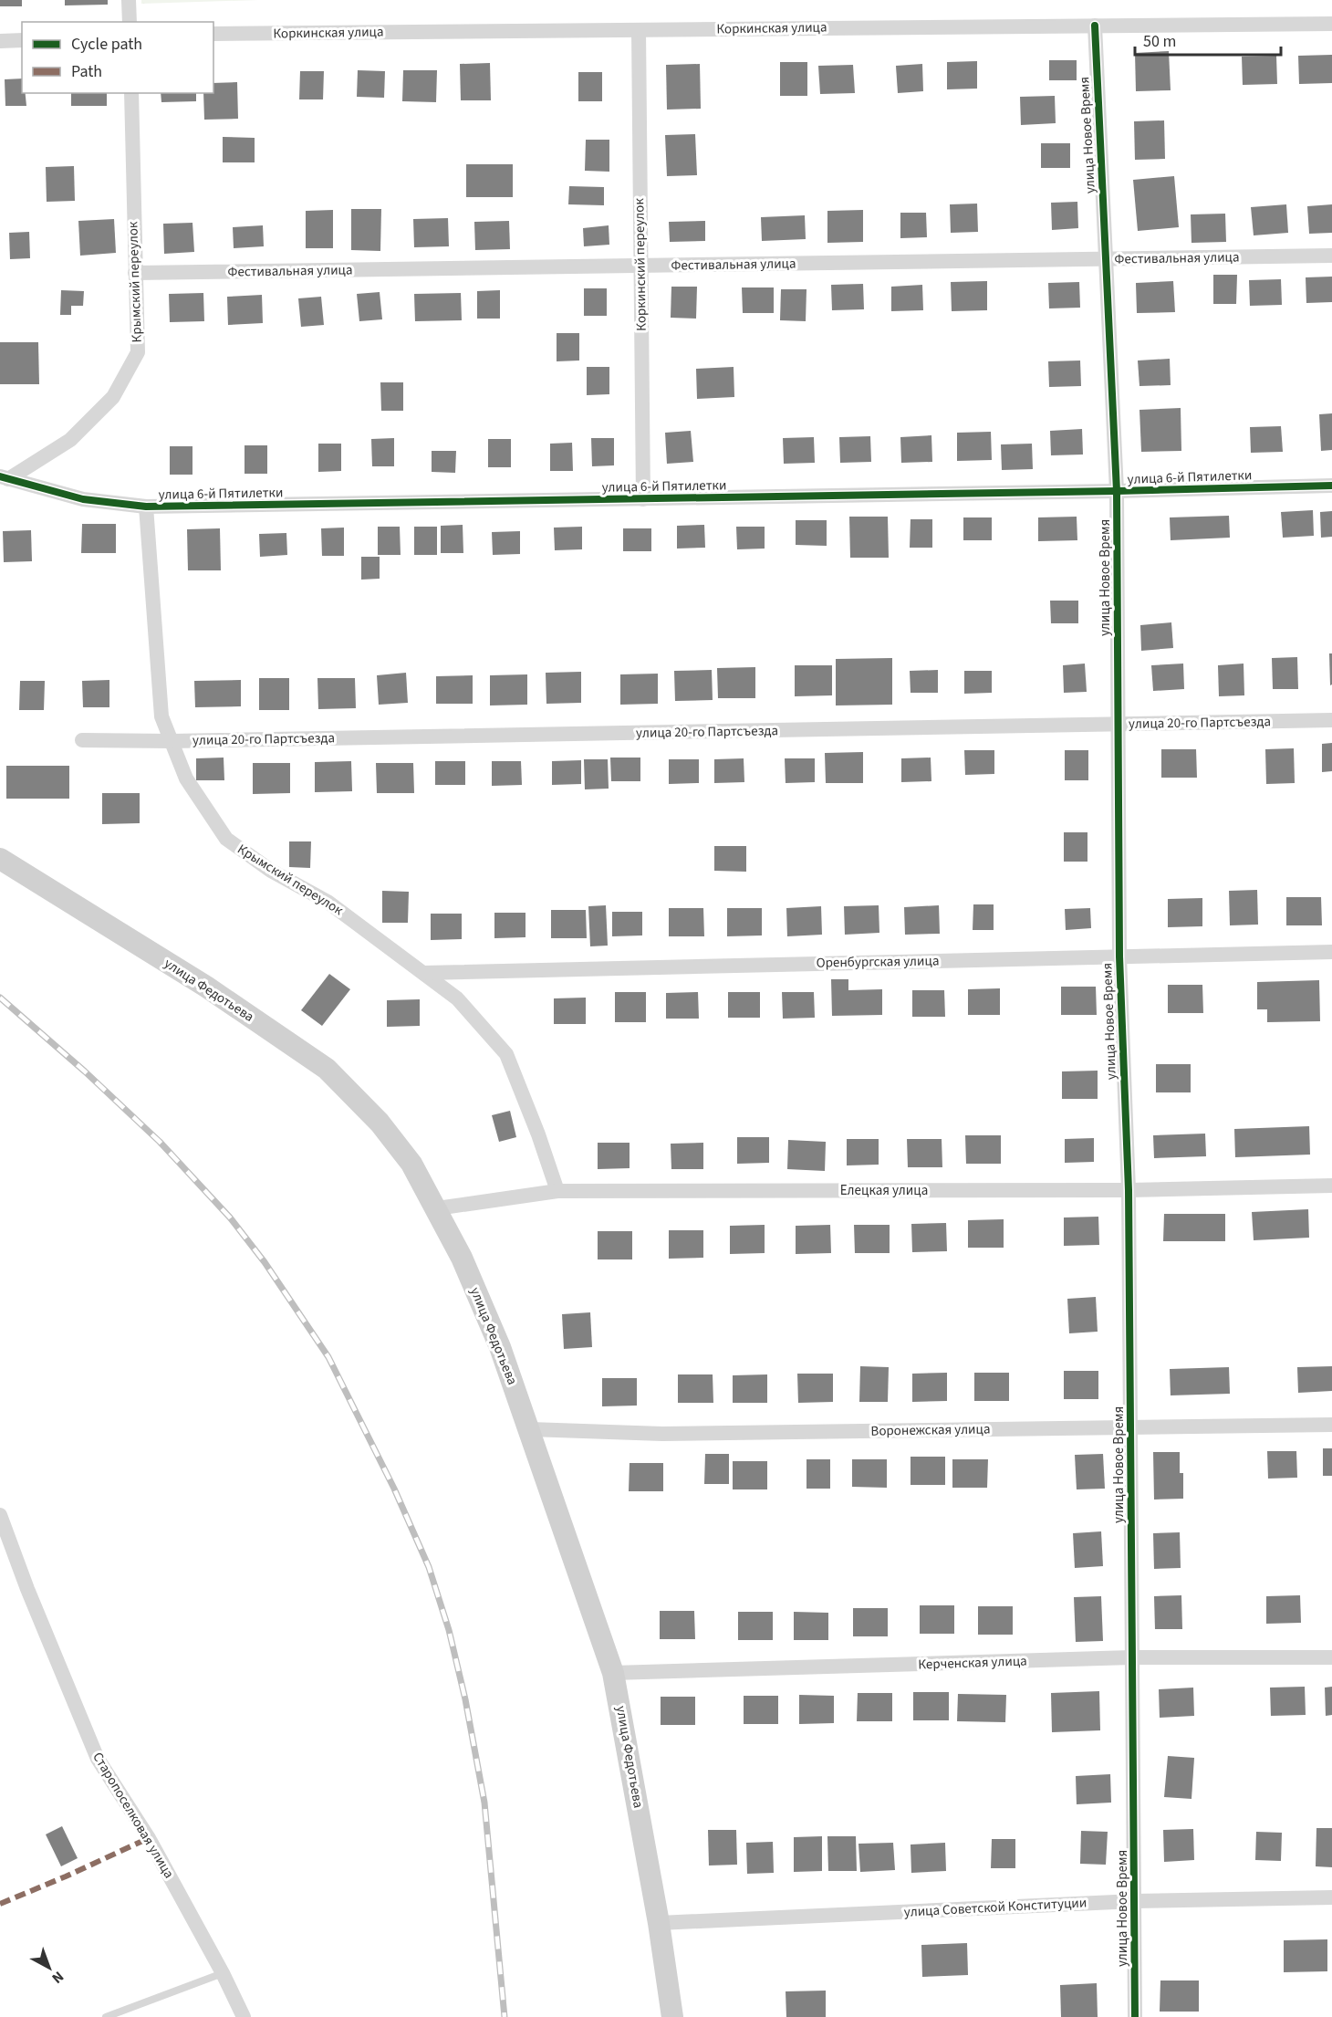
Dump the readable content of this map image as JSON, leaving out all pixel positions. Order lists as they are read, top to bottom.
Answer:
{
  "streets": {
    "main road": ["улица Федотьева"],
    "street": [
      "Коркинская улица",
      "улица Новое Время",
      "Фестивальная улица",
      "Коркинский переулок",
      "Крымский переулок",
      "улица 6-й Пятилетки",
      "улица 20-го Партсъезда",
      "Оренбургская улица",
      "Елецкая улица",
      "Воронежская улица",
      "Керченская улица",
      "Старопоселковая улица",
      "улица Советской Конституции"
    ]
  },
  "crossings": [
    ["Коркинская улица", "улица Новое Время"],
    ["Коркинская улица", "Коркинский переулок"],
    ["улица Новое Время", "Фестивальная улица"],
    ["улица Новое Время", "улица 6-й Пятилетки"],
    ["улица Новое Время", "улица 20-го Партсъезда"],
    ["улица Новое Время", "Оренбургская улица"],
    ["улица Новое Время", "Елецкая улица"],
    ["улица Новое Время", "Воронежская улица"],
    ["улица Новое Время", "Керченская улица"],
    ["улица Новое Время", "улица Советской Конституции"],
    ["Фестивальная улица", "Коркинский переулок"],
    ["Фестивальная улица", "Крымский переулок"],
    ["Коркинский переулок", "улица 6-й Пятилетки"],
    ["Крымский переулок", "улица 6-й Пятилетки"],
    ["Крымский переулок", "улица 20-го Партсъезда"],
    ["Крымский переулок", "Оренбургская улица"],
    ["Крымский переулок", "Елецкая улица"],
    ["улица Федотьева", "Елецкая улица"],
    ["улица Федотьева", "Воронежская улица"],
    ["улица Федотьева", "Керченская улица"],
    ["улица Федотьева", "улица Советской Конституции"]
  ],
  "legend": ["Cycle path", "Path"],
  "scale_bar": "50 m",
  "north": "bottom right"
}
